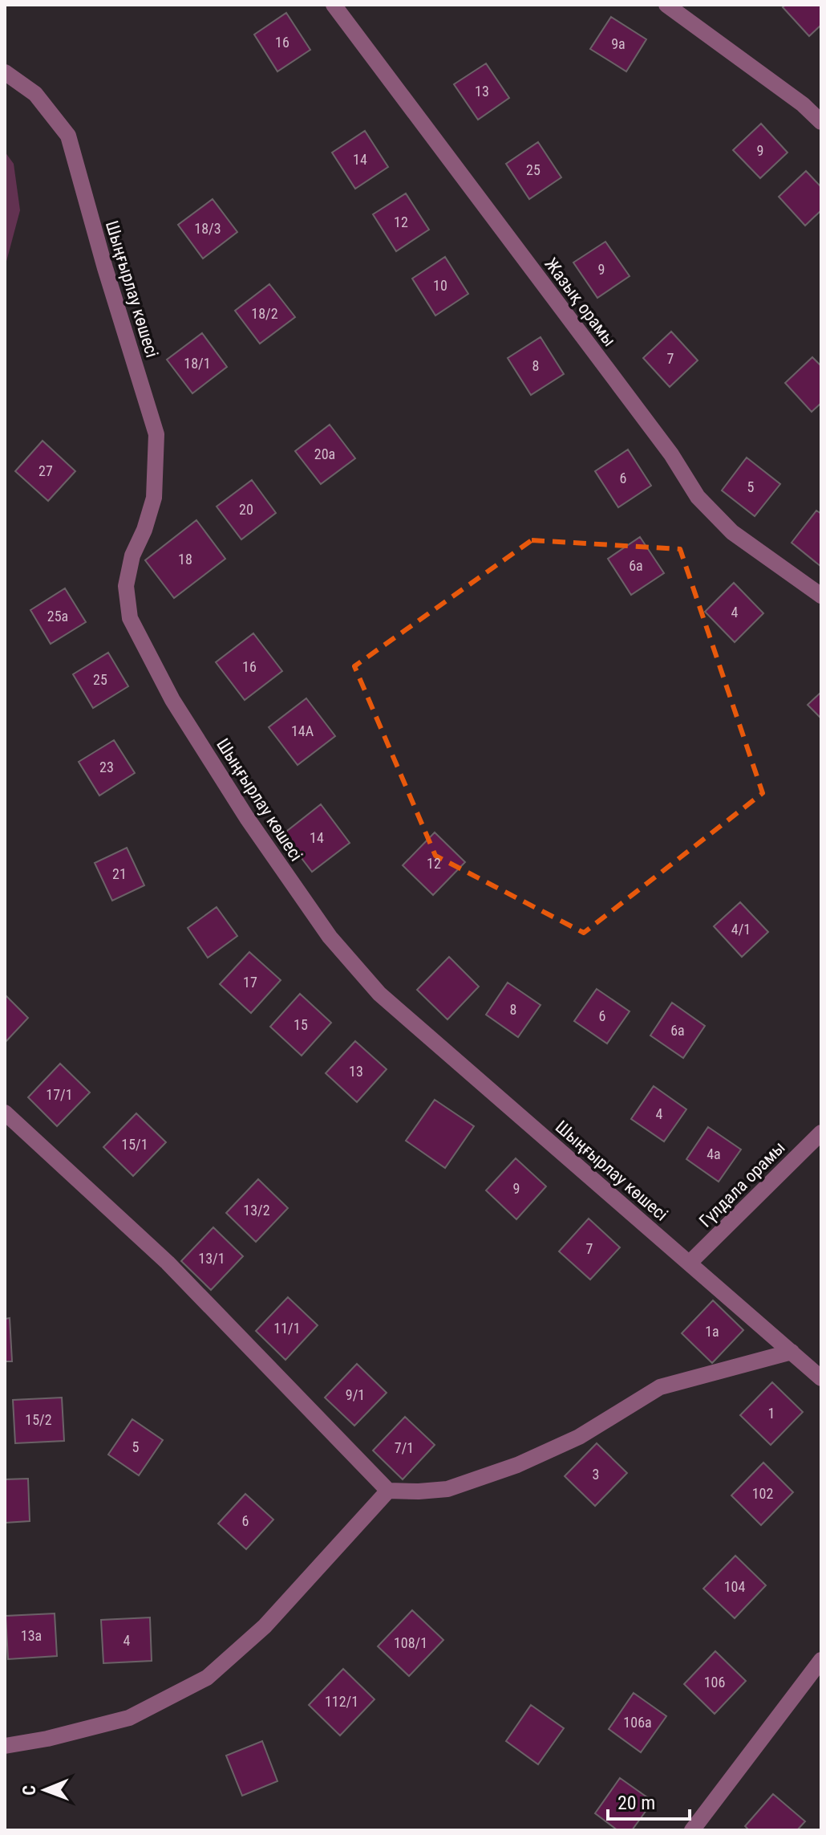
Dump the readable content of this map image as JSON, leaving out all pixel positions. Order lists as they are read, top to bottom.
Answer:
{
  "streets": {
    "street": ["Шыңғырлау көшесі", "Жазық орамы", "Гүлдала орамы"]
  },
  "crossings": [
    ["Шыңғырлау көшесі", "Гүлдала орамы"]
  ],
  "house_numbers": [
    "16",
    "9а",
    "13",
    "9",
    "14",
    "25",
    "12",
    "18/3",
    "9",
    "10",
    "18/2",
    "7",
    "18/1",
    "8",
    "20а",
    "27",
    "6",
    "5",
    "20",
    "18",
    "6а",
    "4",
    "25а",
    "16",
    "25",
    "14А",
    "23",
    "14",
    "12",
    "21",
    "4/1",
    "17",
    "8",
    "6",
    "15",
    "6а",
    "13",
    "17/1",
    "4",
    "15/1",
    "4а",
    "9",
    "13/2",
    "7",
    "13/1",
    "11/1",
    "1а",
    "9/1",
    "1",
    "15/2",
    "5",
    "7/1",
    "3",
    "102",
    "6",
    "104",
    "13а",
    "4",
    "108/1",
    "106",
    "112/1",
    "106а"
  ],
  "scale_bar": "20 m",
  "north": "left"
}
